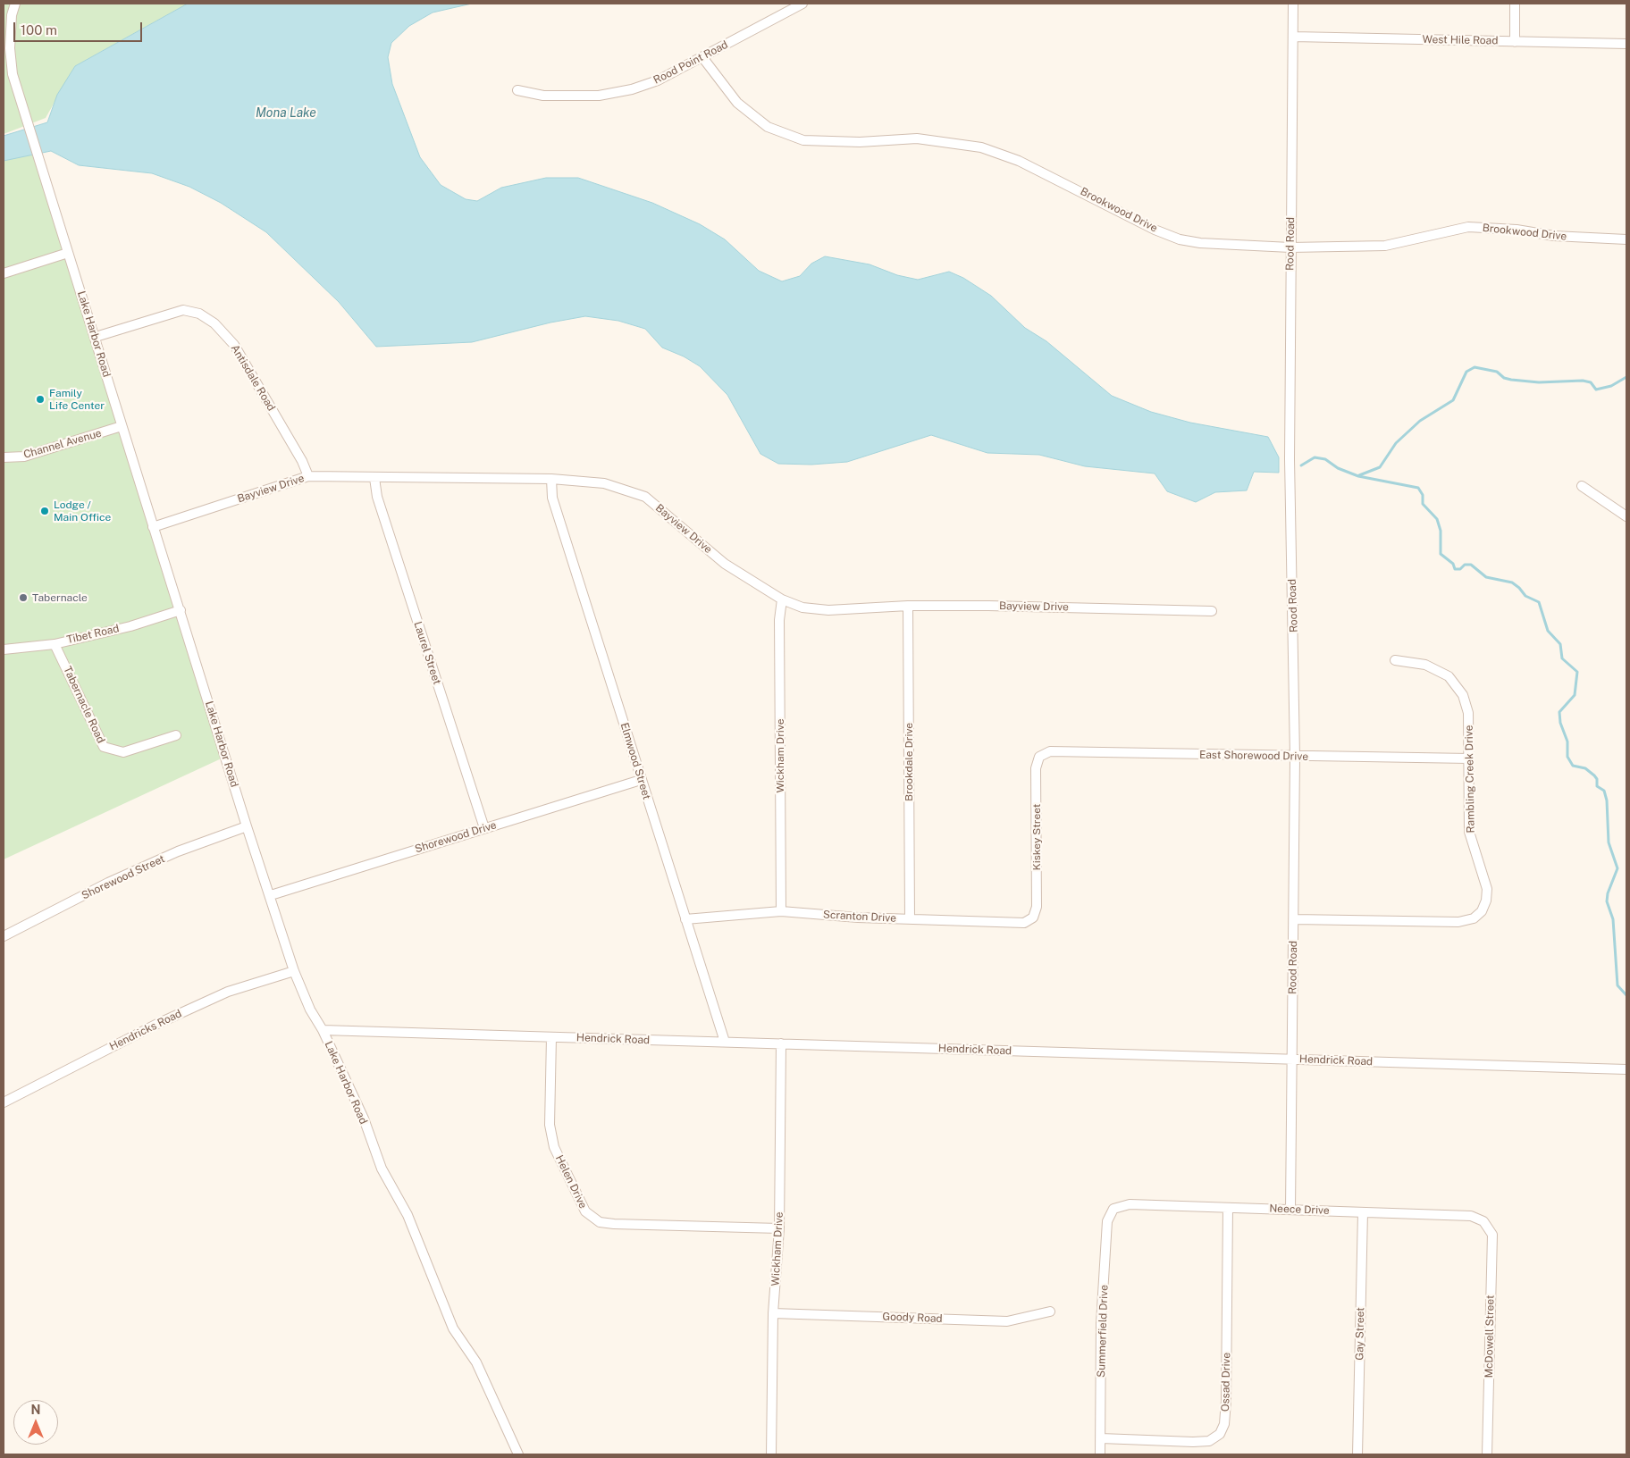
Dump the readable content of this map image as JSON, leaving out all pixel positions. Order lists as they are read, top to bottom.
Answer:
{
  "streets": {
    "street": [
      "West Hile Road",
      "Rood Point Road",
      "Brookwood Drive",
      "Rood Road",
      "Lake Harbor Road",
      "Antisdale Road",
      "Channel Avenue",
      "Bayview Drive",
      "Tibet Road",
      "Laurel Street",
      "Tabernacle Road",
      "Wickham Drive",
      "East Shorewood Drive",
      "Elmwood Street",
      "Brookdale Drive",
      "Rambling Creek Drive",
      "Shorewood Drive",
      "Kiskey Street",
      "Shorewood Street",
      "Scranton Drive",
      "Hendricks Road",
      "Hendrick Road",
      "Helen Drive",
      "Neece Drive",
      "Goody Road",
      "Summerfield Drive",
      "Gay Street",
      "McDowell Street",
      "Ossad Drive"
    ]
  },
  "crossings": [
    ["West Hile Road", "Rood Road"],
    ["Rood Point Road", "Brookwood Drive"],
    ["Brookwood Drive", "Rood Road"],
    ["Rood Road", "East Shorewood Drive"],
    ["Rood Road", "Rambling Creek Drive"],
    ["Rood Road", "Hendrick Road"],
    ["Rood Road", "Neece Drive"],
    ["Lake Harbor Road", "Antisdale Road"],
    ["Lake Harbor Road", "Channel Avenue"],
    ["Lake Harbor Road", "Bayview Drive"],
    ["Lake Harbor Road", "Tibet Road"],
    ["Lake Harbor Road", "Shorewood Drive"],
    ["Lake Harbor Road", "Shorewood Street"],
    ["Lake Harbor Road", "Hendricks Road"],
    ["Lake Harbor Road", "Hendrick Road"],
    ["Antisdale Road", "Bayview Drive"],
    ["Bayview Drive", "Laurel Street"],
    ["Bayview Drive", "Wickham Drive"],
    ["Bayview Drive", "Elmwood Street"],
    ["Bayview Drive", "Brookdale Drive"],
    ["Tibet Road", "Tabernacle Road"],
    ["Laurel Street", "Shorewood Drive"],
    ["Wickham Drive", "Scranton Drive"],
    ["Wickham Drive", "Hendrick Road"],
    ["Wickham Drive", "Helen Drive"],
    ["Wickham Drive", "Goody Road"],
    ["East Shorewood Drive", "Rambling Creek Drive"],
    ["East Shorewood Drive", "Kiskey Street"],
    ["Elmwood Street", "Shorewood Drive"],
    ["Elmwood Street", "Scranton Drive"],
    ["Elmwood Street", "Hendrick Road"],
    ["Brookdale Drive", "Scranton Drive"],
    ["Kiskey Street", "Scranton Drive"],
    ["Hendrick Road", "Helen Drive"],
    ["Neece Drive", "Summerfield Drive"],
    ["Neece Drive", "Gay Street"],
    ["Neece Drive", "McDowell Street"],
    ["Neece Drive", "Ossad Drive"],
    ["Summerfield Drive", "Ossad Drive"]
  ],
  "water": ["Mona Lake"],
  "places": ["Family Life Center", "Lodge / Main Office", "Tabernacle"],
  "scale_bar": "100 m",
  "north": "top"
}
